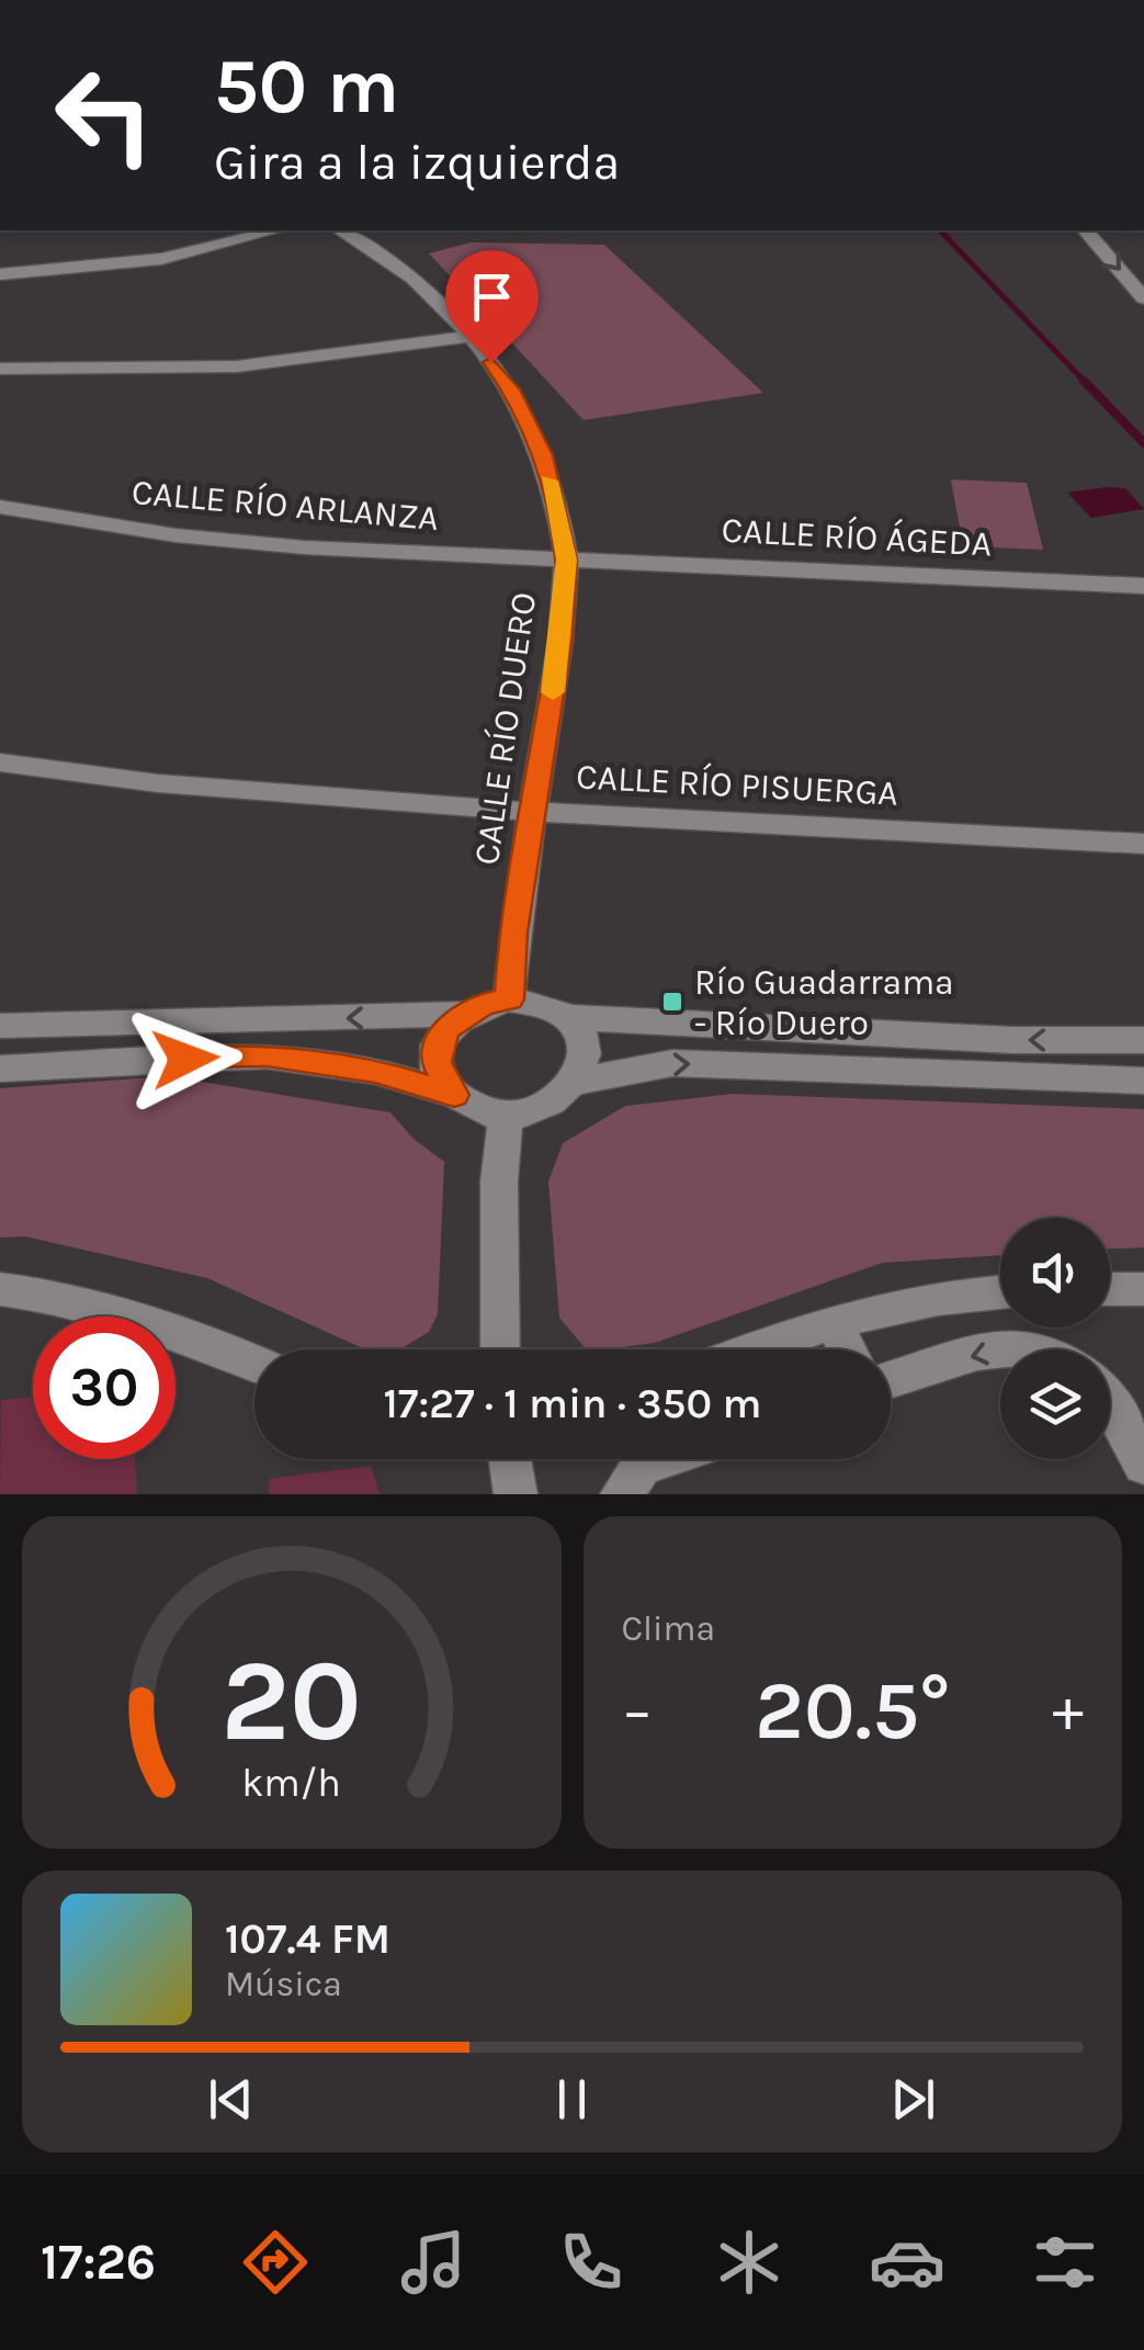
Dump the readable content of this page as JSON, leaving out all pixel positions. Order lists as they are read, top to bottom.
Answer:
{
  "streets": {
    "street": [
      "CALLE RÍO ARLANZA",
      "CALLE RÍO ÁGEDA",
      "CALLE RÍO DUERO",
      "CALLE RÍO PISUERGA"
    ]
  },
  "crossings": [
    ["CALLE RÍO ARLANZA", "CALLE RÍO ÁGEDA"],
    ["CALLE RÍO ARLANZA", "CALLE RÍO DUERO"],
    ["CALLE RÍO ÁGEDA", "CALLE RÍO DUERO"],
    ["CALLE RÍO DUERO", "CALLE RÍO PISUERGA"]
  ],
  "places": {
    "transit": ["Río Guadarrama - Río Duero"]
  },
  "page": {
    "turn": ["50 m", "Gira a la izquierda"],
    "limit": "30",
    "trip": "17:27 · 1 min · 350 m",
    "tile": "Clima",
    "heat": ["−", "20.5°", "+"],
    "song": ["107.4 FM", "Música"],
    "tabs": "17:26",
    "gauge": ["20", "km/h"]
  }
}
